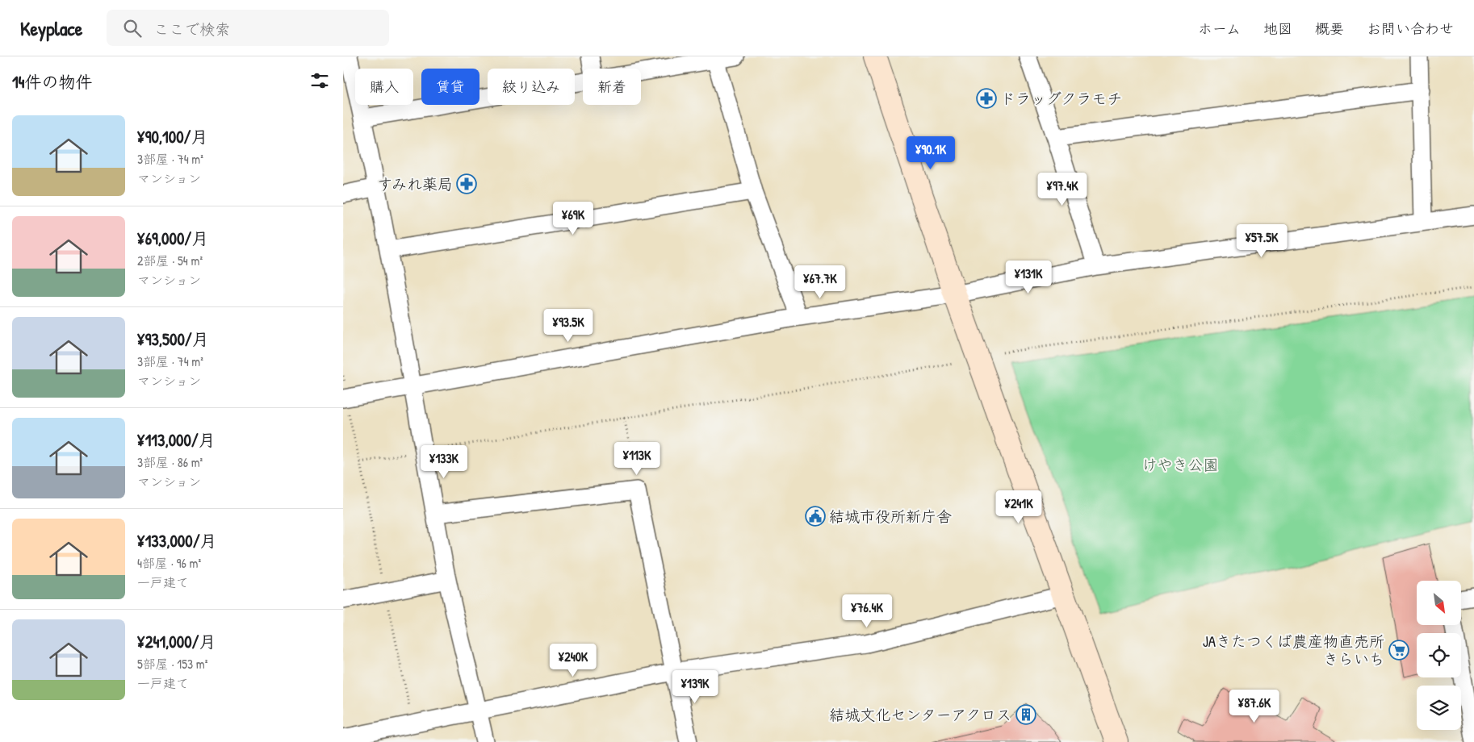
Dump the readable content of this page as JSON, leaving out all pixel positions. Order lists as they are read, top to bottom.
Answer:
{
  "parks": ["けやき公園"],
  "places": {
    "pharmacy": ["ドラッグクラモチ", "すみれ薬局"],
    "public building": ["結城市役所新庁舎"],
    "supermarket": ["JAきたつくば農産物直売所 きらいち"],
    "building": ["結城文化センターアクロス"]
  },
  "north": "bottom right",
  "page": {
    "header": "Keyplace",
    "search": "ここで検索",
    "nav": [
      "ホーム",
      "地図",
      "概要",
      "お問い合わせ"
    ],
    "heading": "14件の物件",
    "chip": [
      "購入",
      "賃貸",
      "絞り込み",
      "新着"
    ],
    "list": [
      {
        "name": "¥90,100/月",
        "note": "3部屋 · 74 m² · マンション"
      },
      {
        "name": "¥69,000/月",
        "note": "2部屋 · 54 m² · マンション"
      },
      {
        "name": "¥93,500/月",
        "note": "3部屋 · 74 m² · マンション"
      },
      {
        "name": "¥113,000/月",
        "note": "3部屋 · 86 m² · マンション"
      },
      {
        "name": "¥133,000/月",
        "note": "4部屋 · 96 m² · 一戸建て"
      },
      {
        "name": "¥241,000/月",
        "note": "5部屋 · 153 m² · 一戸建て"
      }
    ],
    "price": [
      "¥90.1K",
      "¥97.4K",
      "¥69K",
      "¥57.5K",
      "¥131K",
      "¥67.7K",
      "¥93.5K",
      "¥113K",
      "¥133K",
      "¥241K",
      "¥76.4K",
      "¥240K",
      "¥139K",
      "¥87.6K"
    ]
  }
}
